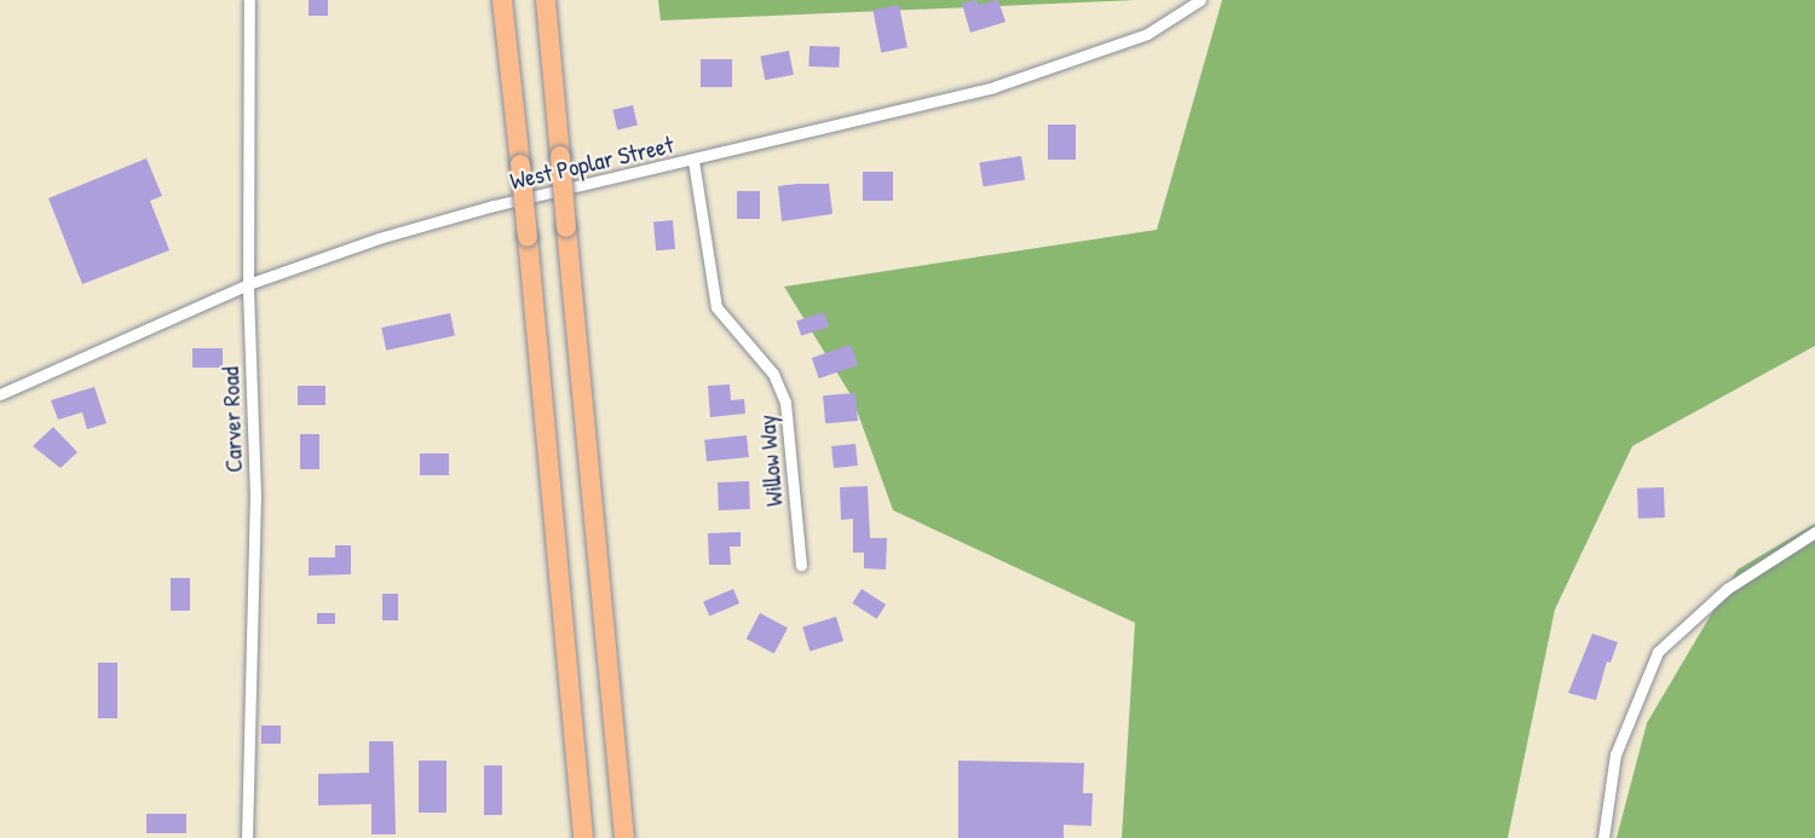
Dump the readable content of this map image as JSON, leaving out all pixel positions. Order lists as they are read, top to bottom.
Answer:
{
  "streets": {
    "street": ["West Poplar Street", "Carver Road", "Willow Way"]
  },
  "crossings": [
    ["West Poplar Street", "Carver Road"],
    ["West Poplar Street", "Willow Way"]
  ]
}
